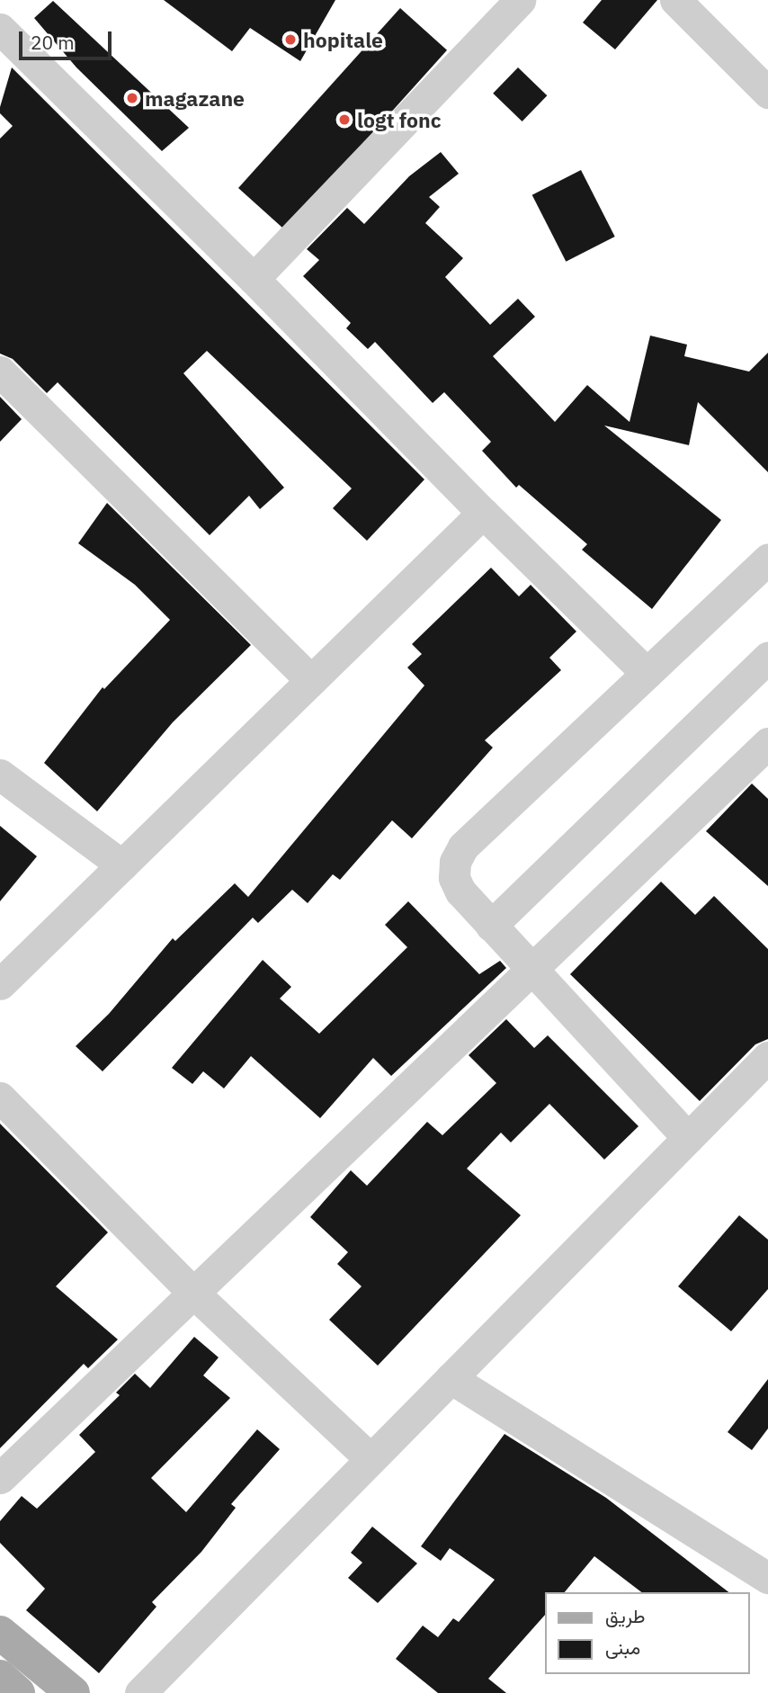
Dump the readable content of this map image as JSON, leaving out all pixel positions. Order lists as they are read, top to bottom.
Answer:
{
  "places": ["hopitale", "magazane", "logt fonc"],
  "legend": ["طريق", "مبنى"],
  "scale_bar": "20 m"
}
